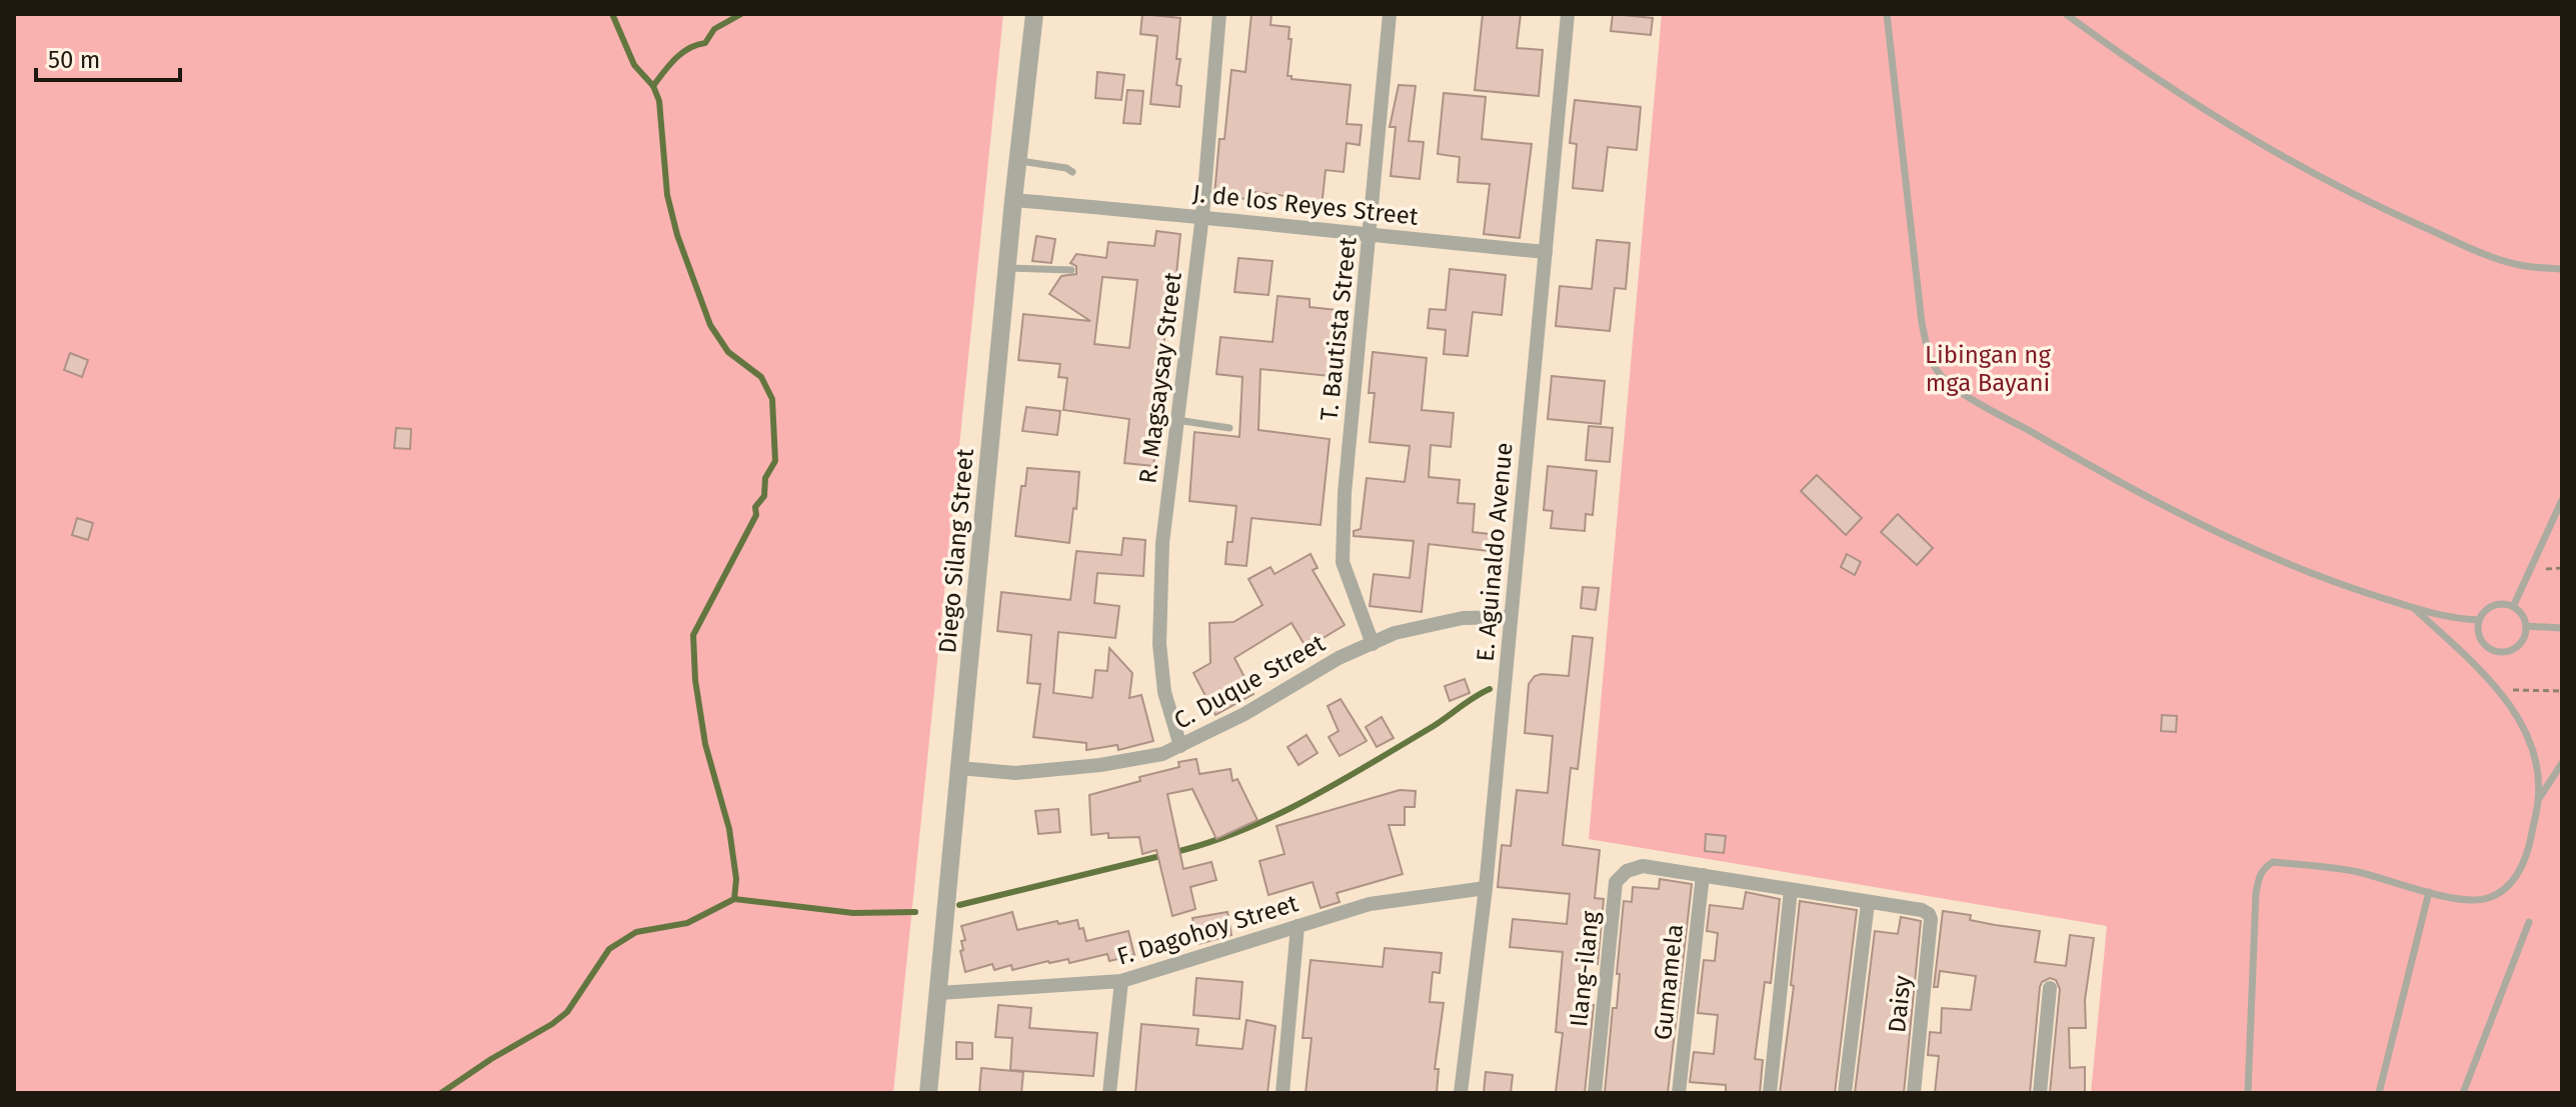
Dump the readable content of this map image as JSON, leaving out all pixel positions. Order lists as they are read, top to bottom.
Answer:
{
  "streets": {
    "street": [
      "J. de los Reyes Street",
      "T. Bautista Street",
      "R. Magsaysay Street",
      "Diego Silang Street",
      "E. Aguinaldo Avenue",
      "C. Duque Street",
      "F. Dagohoy Street",
      "Ilang-ilang",
      "Gumamela",
      "Daisy"
    ]
  },
  "crossings": [
    ["J. de los Reyes Street", "T. Bautista Street"],
    ["J. de los Reyes Street", "R. Magsaysay Street"],
    ["J. de los Reyes Street", "Diego Silang Street"],
    ["J. de los Reyes Street", "E. Aguinaldo Avenue"],
    ["T. Bautista Street", "C. Duque Street"],
    ["R. Magsaysay Street", "C. Duque Street"],
    ["Diego Silang Street", "C. Duque Street"],
    ["Diego Silang Street", "F. Dagohoy Street"],
    ["E. Aguinaldo Avenue", "C. Duque Street"],
    ["E. Aguinaldo Avenue", "F. Dagohoy Street"],
    ["Ilang-ilang", "Gumamela"]
  ],
  "parks": ["Libingan ng mga Bayani"],
  "scale_bar": "50 m"
}
